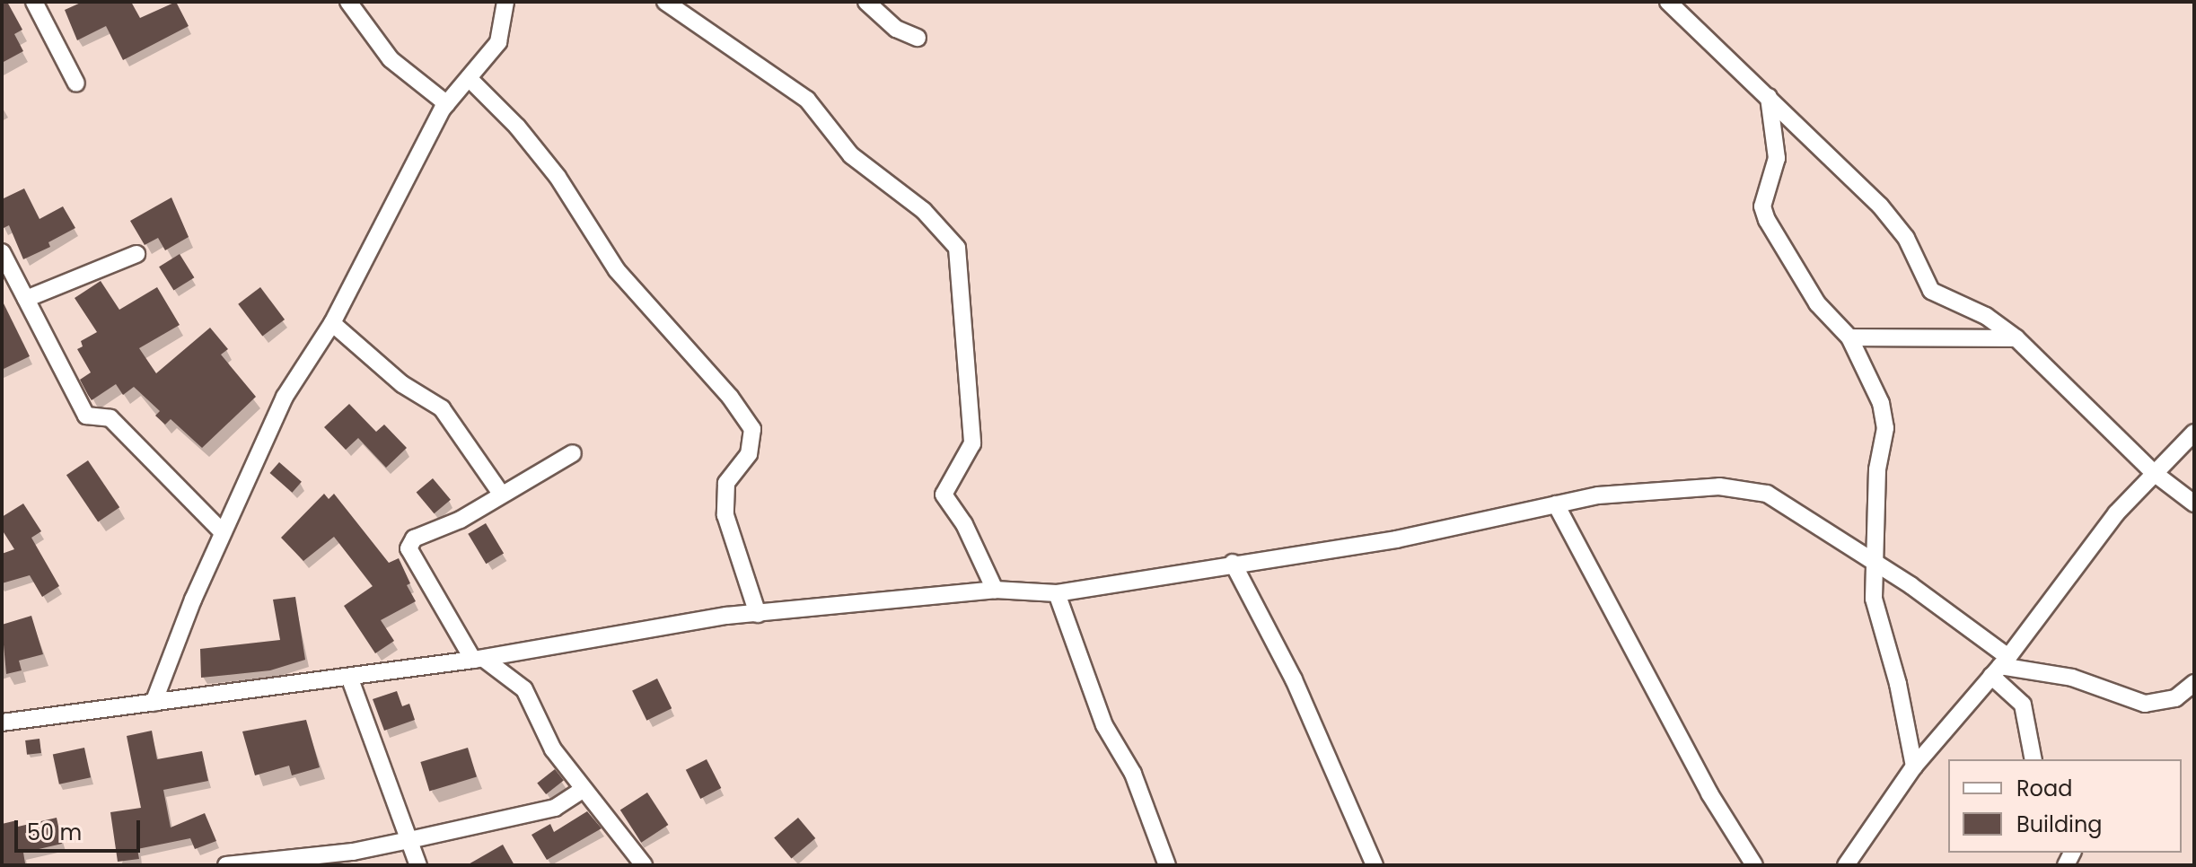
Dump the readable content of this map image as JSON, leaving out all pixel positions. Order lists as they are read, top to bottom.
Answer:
{
  "legend": ["Road", "Building"],
  "scale_bar": "50 m"
}
